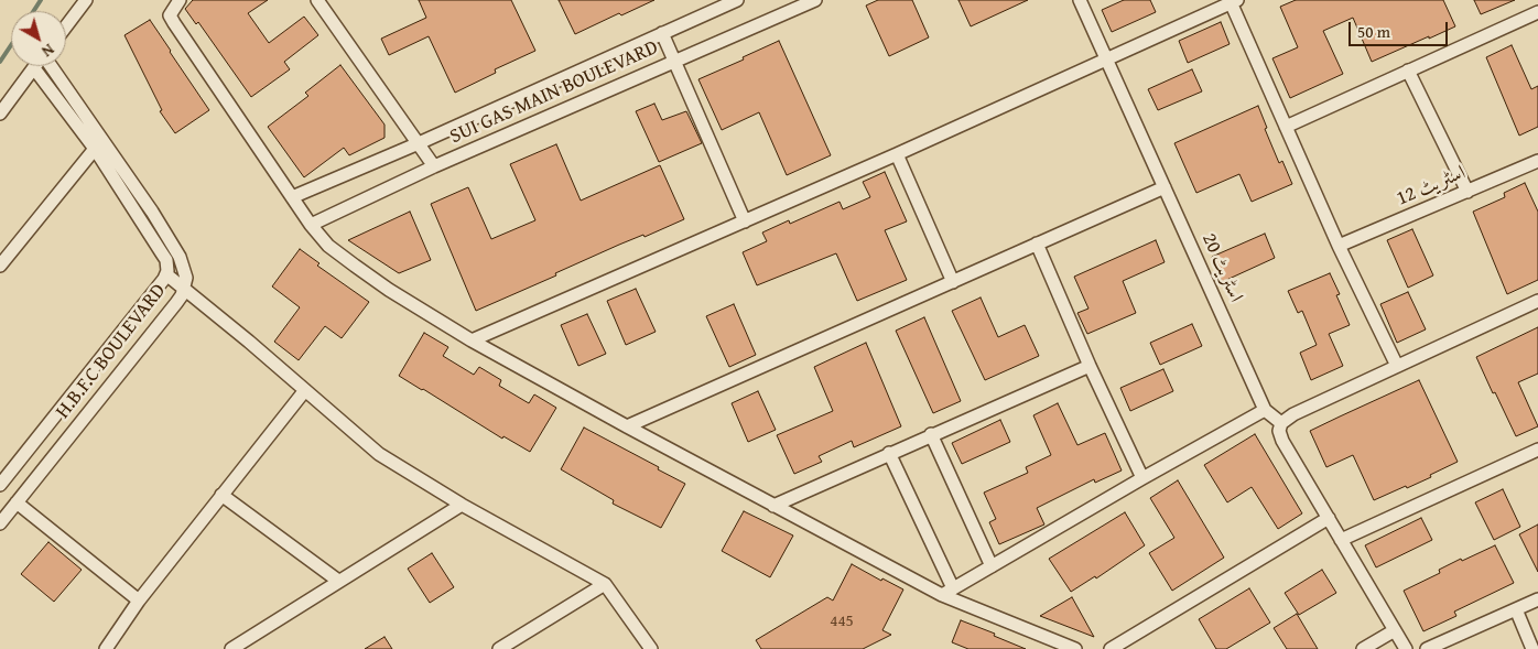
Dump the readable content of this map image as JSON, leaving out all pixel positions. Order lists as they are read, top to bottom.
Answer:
{
  "streets": {
    "street": [
      "SUI GAS MAIN BOULEVARD",
      "اسٹریٹ 12",
      "اسٹریٹ 20",
      "H.B.F.C BOULEVARD"
    ]
  },
  "house_numbers": ["445"],
  "scale_bar": "50 m",
  "north": "bottom right"
}
